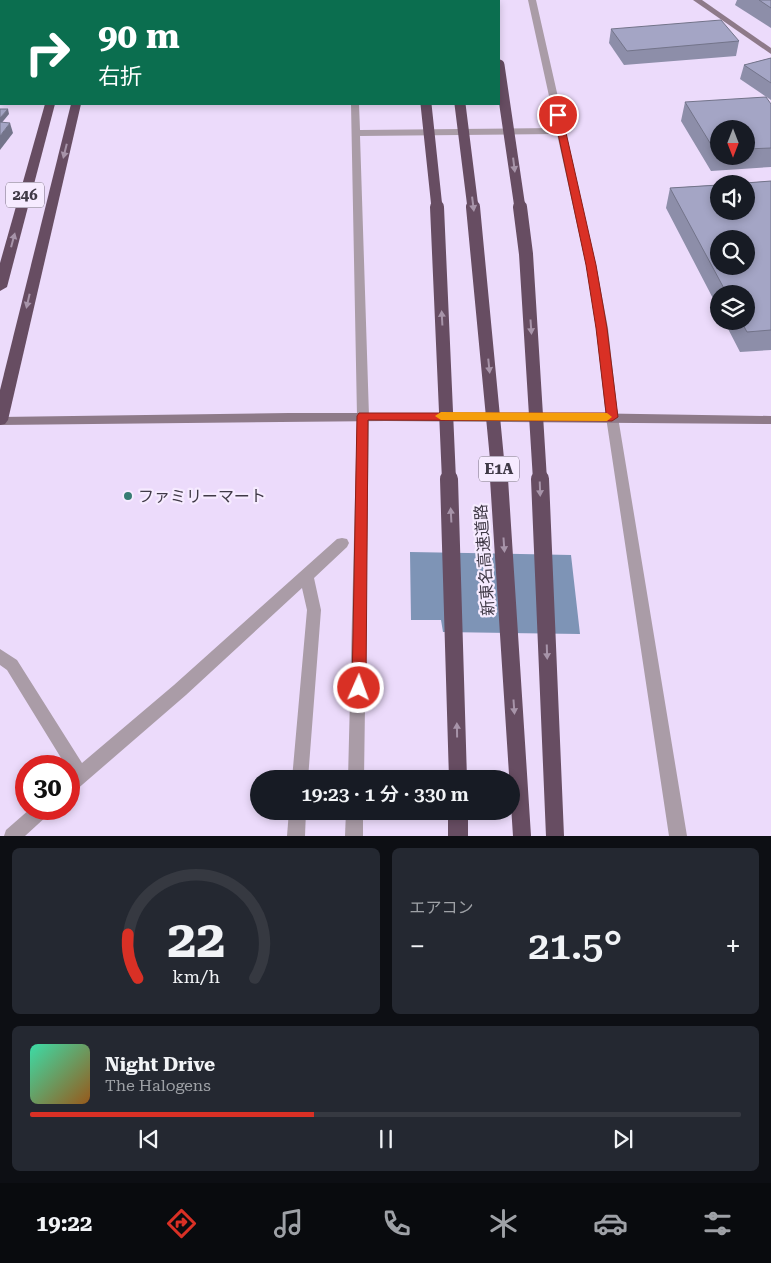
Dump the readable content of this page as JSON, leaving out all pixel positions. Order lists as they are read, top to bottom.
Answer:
{
  "streets": {
    "highway": ["246", "E1A", "新東名高速道路"]
  },
  "places": ["ファミリーマート"],
  "north": "bottom",
  "page": {
    "turn": ["90 m", "右折"],
    "limit": "30",
    "trip": "19:23 · 1 分 · 330 m",
    "tile": "エアコン",
    "heat": ["−", "21.5°", "+"],
    "song": ["Night Drive", "The Halogens"],
    "tabs": "19:22",
    "gauge": ["22", "km/h"]
  }
}
